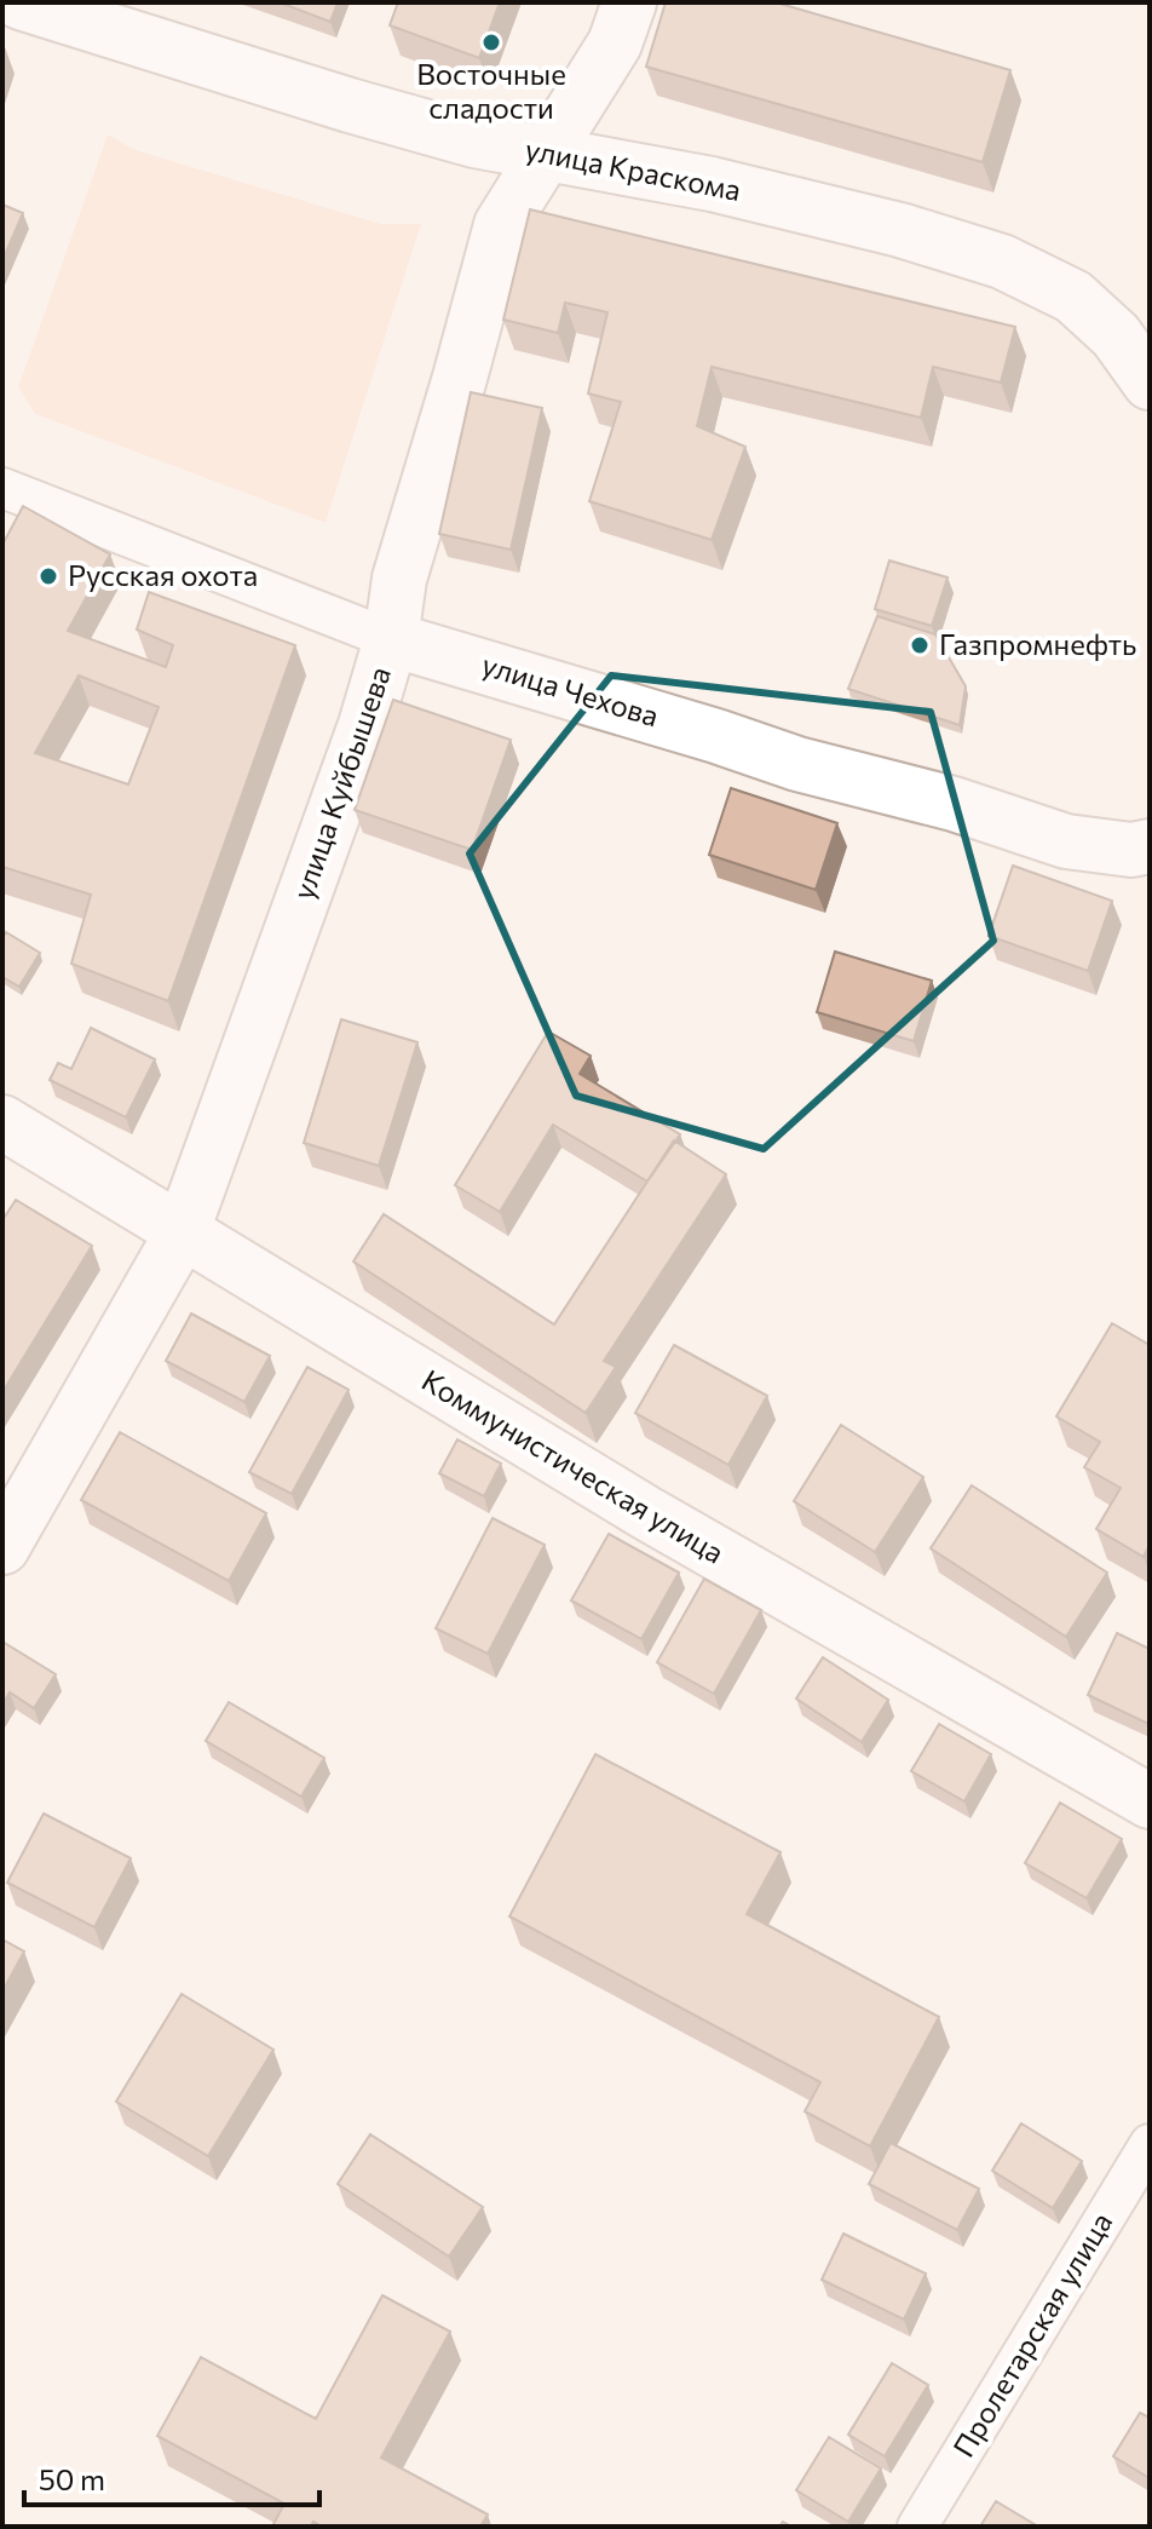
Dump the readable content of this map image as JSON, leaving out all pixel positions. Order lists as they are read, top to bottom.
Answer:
{
  "streets": {
    "street": [
      "улица Краскома",
      "улица Чехова",
      "улица Куйбышева",
      "Коммунистическая улица",
      "Пролетарская улица"
    ]
  },
  "crossings": [
    ["улица Краскома", "улица Куйбышева"],
    ["улица Чехова", "улица Куйбышева"],
    ["улица Куйбышева", "Коммунистическая улица"]
  ],
  "places": ["Восточные сладости", "Русская охота", "Газпромнефть"],
  "scale_bar": "50 m"
}
